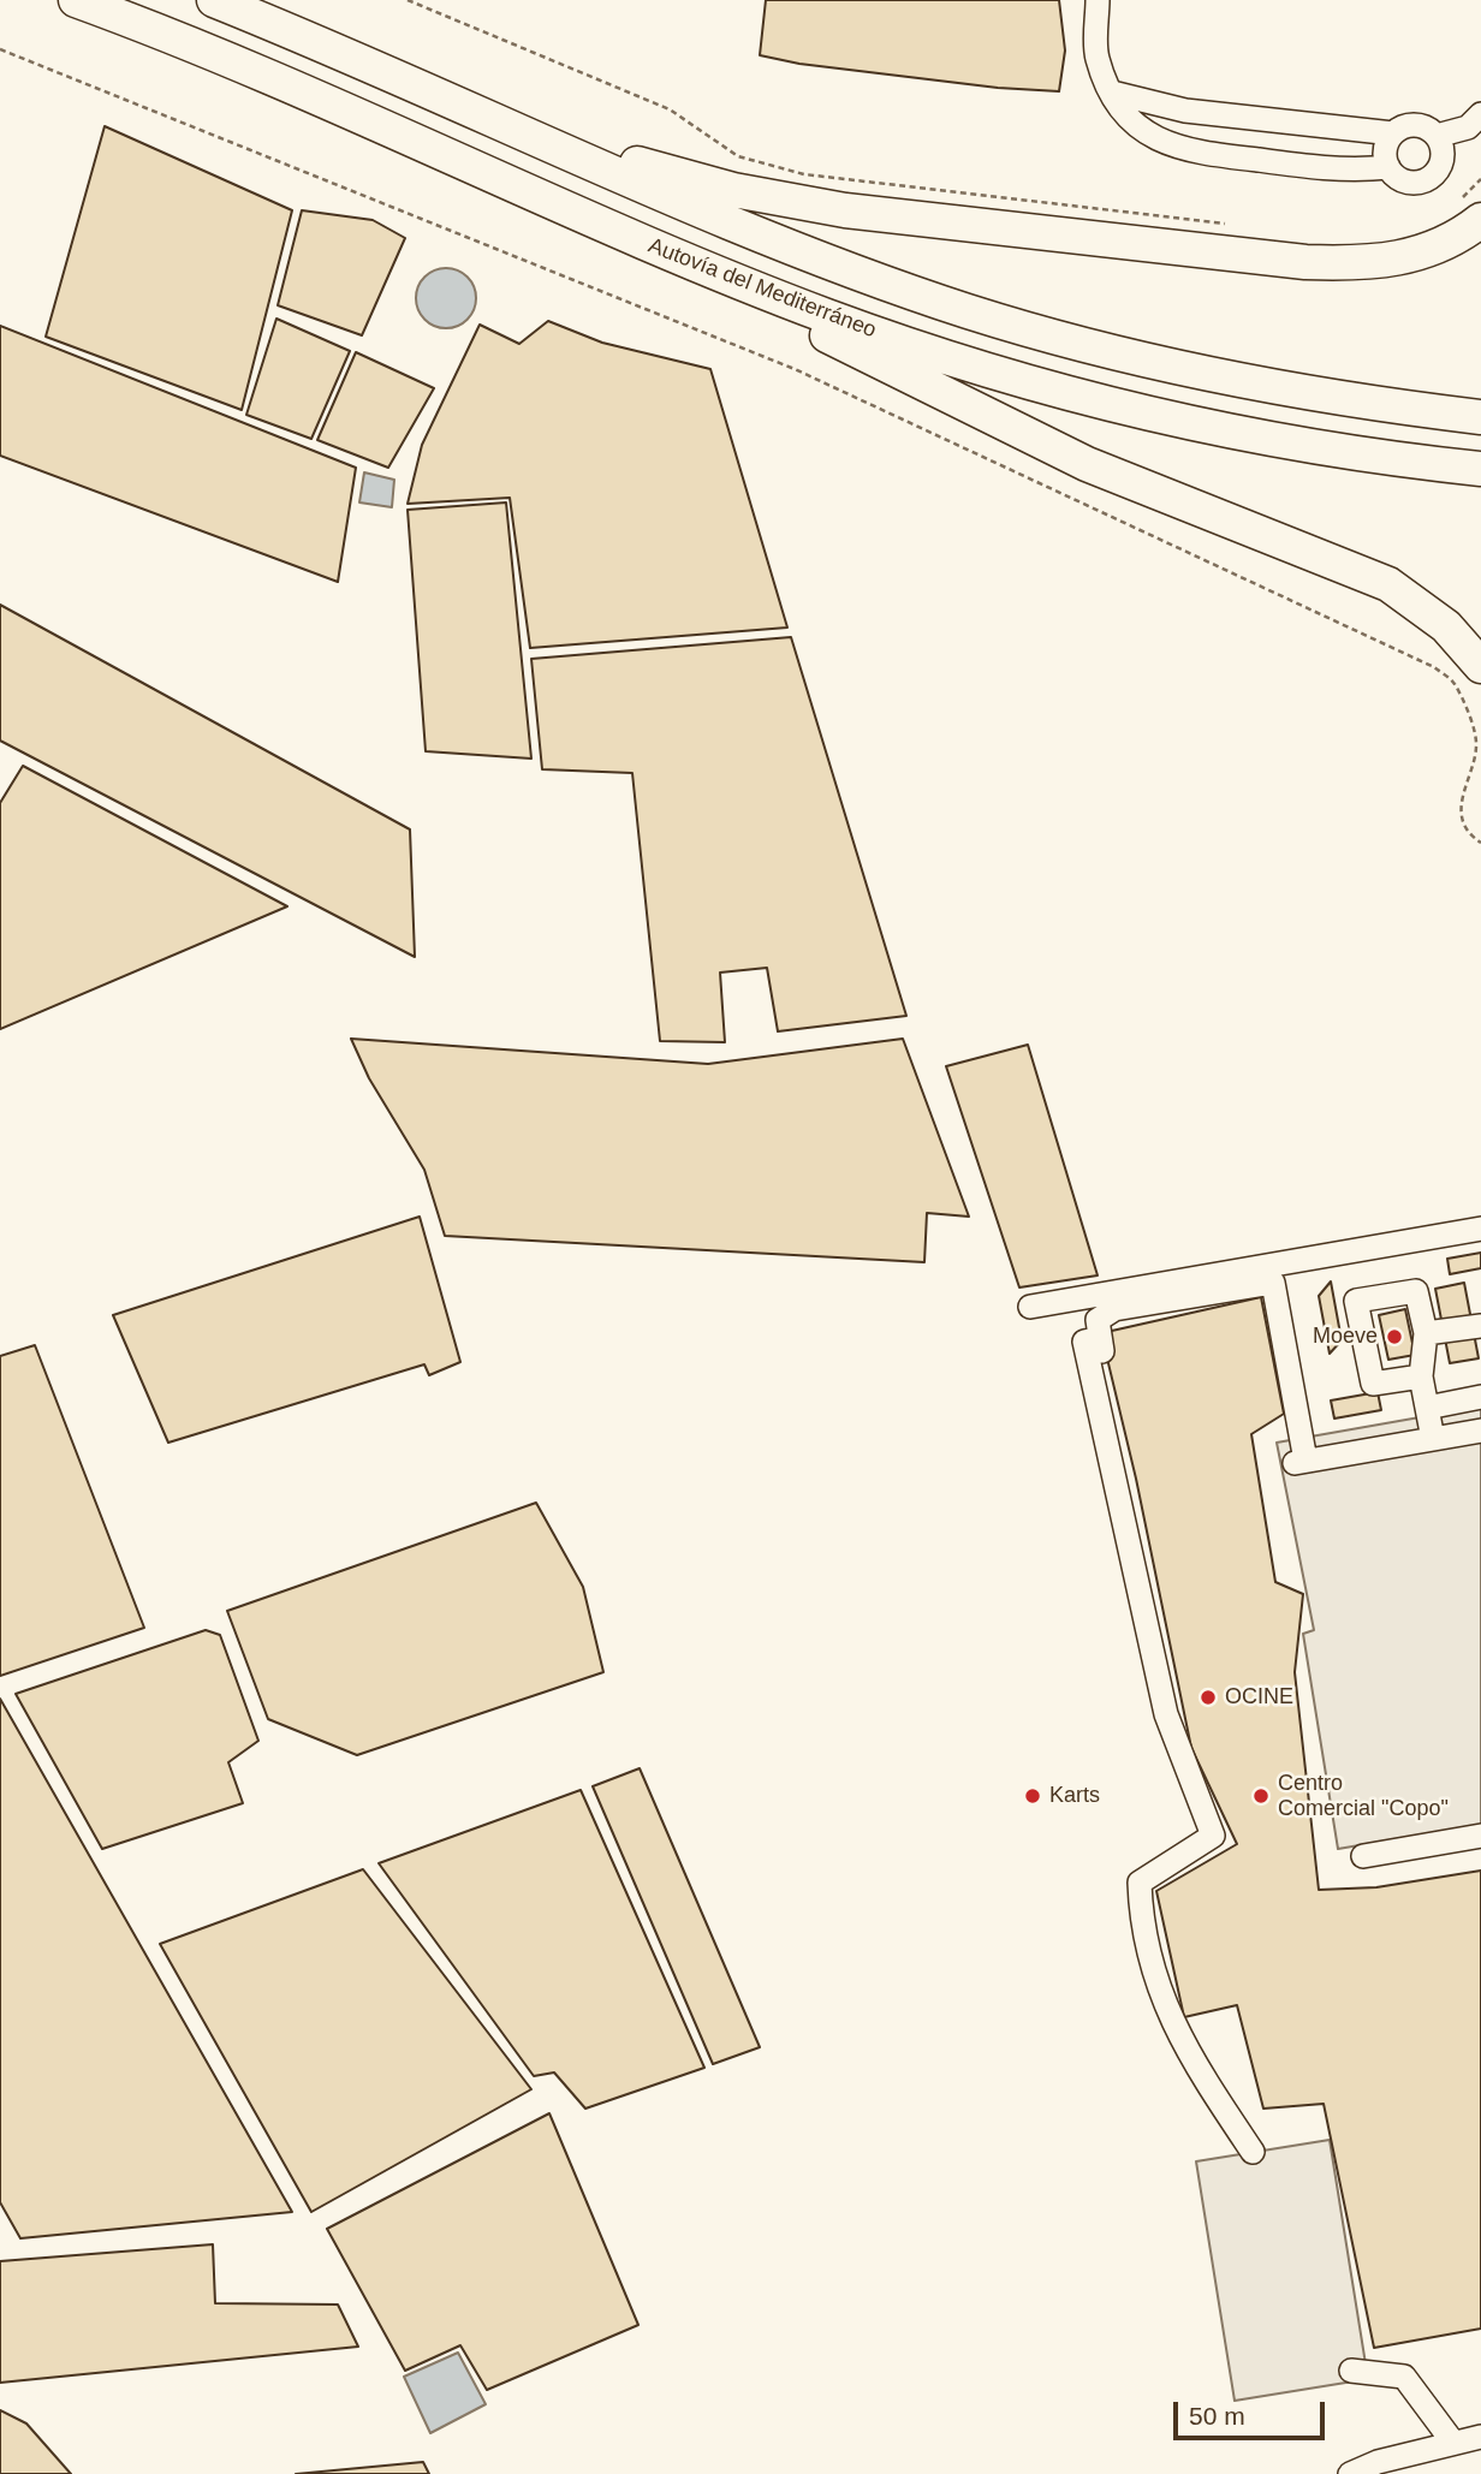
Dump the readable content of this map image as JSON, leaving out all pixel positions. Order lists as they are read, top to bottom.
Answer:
{
  "streets": {
    "highway": ["Autovía del Mediterráneo"]
  },
  "places": [
    "Moeve",
    "OCINE",
    "Karts",
    "Centro Comercial \"Copo\""
  ],
  "scale_bar": "50 m"
}
